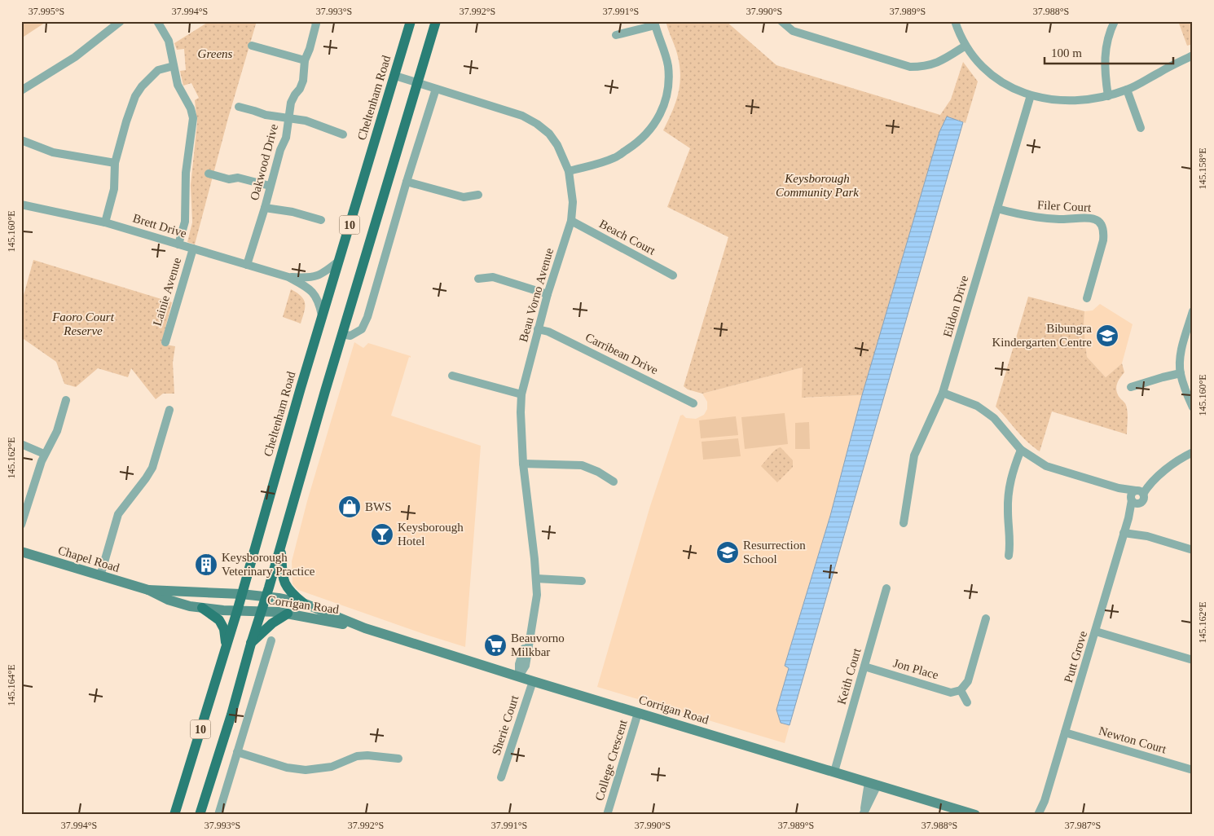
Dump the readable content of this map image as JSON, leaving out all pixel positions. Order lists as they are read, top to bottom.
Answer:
{
  "streets": {
    "main road": [
      "Cheltenham Road",
      "10",
      "Chapel Road",
      "Corrigan Road"
    ],
    "street": [
      "Oakwood Drive",
      "Filer Court",
      "Brett Drive",
      "Beach Court",
      "Lainie Avenue",
      "Beau Vorno Avenue",
      "Eildon Drive",
      "Carribean Drive",
      "Putt Grove",
      "Jon Place",
      "Keith Court",
      "Sherie Court",
      "Newton Court",
      "College Crescent"
    ]
  },
  "crossings": [
    ["Cheltenham Road", "Brett Drive"],
    ["Cheltenham Road", "Beau Vorno Avenue"],
    ["Cheltenham Road", "Chapel Road"],
    ["Cheltenham Road", "Corrigan Road"],
    ["Oakwood Drive", "Brett Drive"],
    ["Filer Court", "Eildon Drive"],
    ["10", "Beau Vorno Avenue"],
    ["10", "Chapel Road"],
    ["10", "Corrigan Road"],
    ["Brett Drive", "Lainie Avenue"],
    ["Beach Court", "Beau Vorno Avenue"],
    ["Beau Vorno Avenue", "Carribean Drive"],
    ["Beau Vorno Avenue", "Corrigan Road"],
    ["Chapel Road", "Corrigan Road"],
    ["Corrigan Road", "Keith Court"],
    ["Corrigan Road", "Sherie Court"],
    ["Corrigan Road", "College Crescent"],
    ["Putt Grove", "Newton Court"],
    ["Jon Place", "Keith Court"]
  ],
  "parks": ["Greens", "Keysborough Community Park", "Faoro Court Reserve"],
  "places": {
    "school or university": ["Bibungra Kindergarten Centre", "Resurrection School"],
    "shop": ["BWS"],
    "bar": ["Keysborough Hotel"],
    "building": ["Keysborough Veterinary Practice"],
    "supermarket": ["Beauvorno Milkbar"]
  },
  "scale_bar": "100 m",
  "coordinates": [
    "37.995°S",
    "37.994°S",
    "37.993°S",
    "37.992°S",
    "37.991°S",
    "37.990°S",
    "37.989°S",
    "37.988°S",
    "145.158°E",
    "145.160°E",
    "145.162°E",
    "145.164°E",
    "37.987°S"
  ]
}
